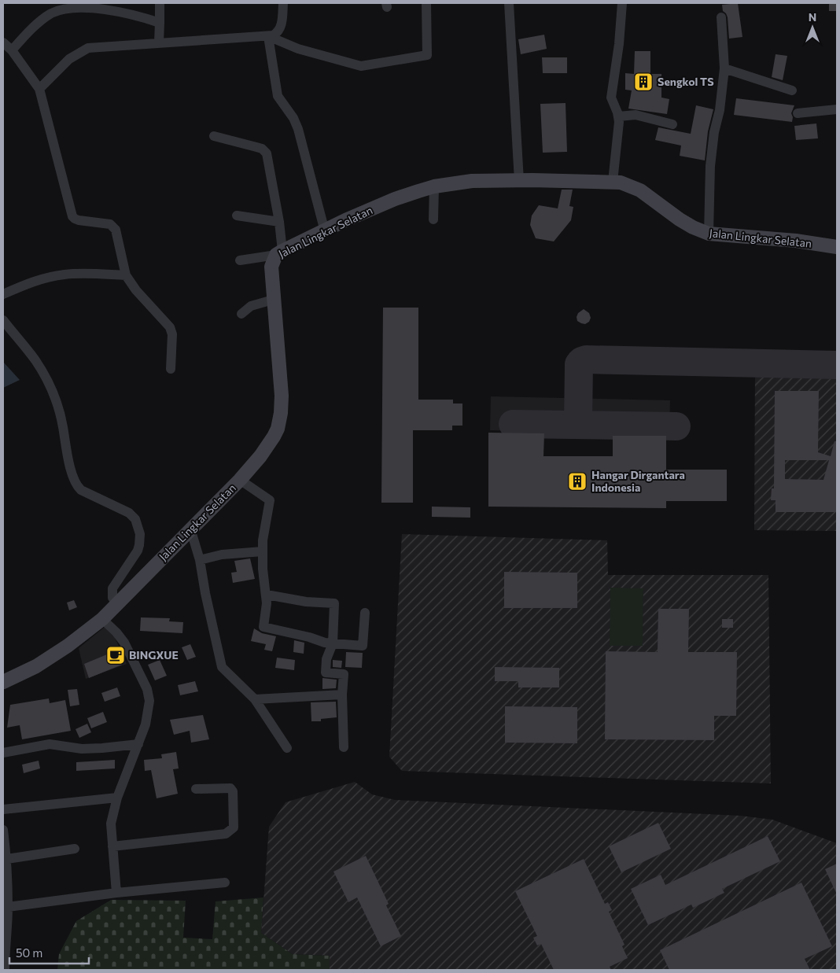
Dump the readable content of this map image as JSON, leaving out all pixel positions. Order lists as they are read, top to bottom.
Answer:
{
  "streets": {
    "main road": ["Jalan Lingkar Selatan"]
  },
  "places": {
    "building": ["Sengkol TS", "Hangar Dirgantara Indonesia"],
    "cafe": ["BINGXUE"]
  },
  "scale_bar": "50 m",
  "north": "top"
}
